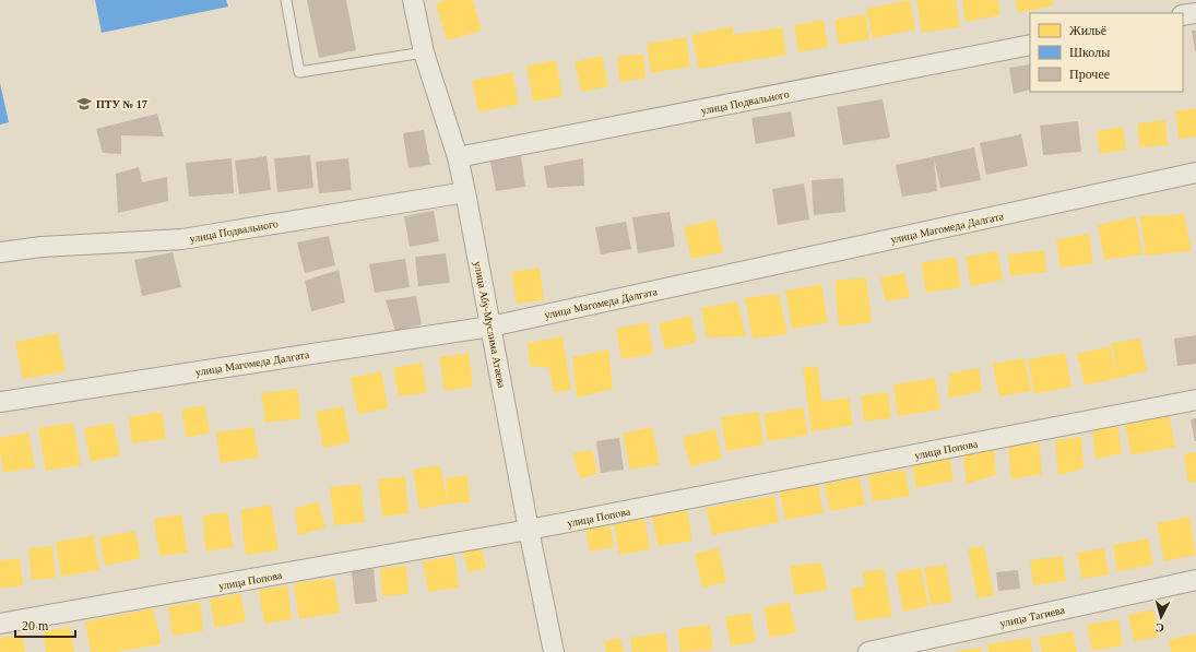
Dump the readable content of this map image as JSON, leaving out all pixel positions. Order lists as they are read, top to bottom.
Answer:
{
  "streets": {
    "street": [
      "улица Подвального",
      "улица Магомеда Далгата",
      "улица Абу-Муслима Атаева",
      "улица Попова",
      "улица Тагиева"
    ]
  },
  "crossings": [
    ["улица Подвального", "улица Абу-Муслима Атаева"],
    ["улица Магомеда Далгата", "улица Абу-Муслима Атаева"],
    ["улица Абу-Муслима Атаева", "улица Попова"]
  ],
  "places": {
    "school or university": ["ПТУ № 17"]
  },
  "legend": ["Жильё", "Школы", "Прочее"],
  "scale_bar": "20 m",
  "north": "bottom"
}
